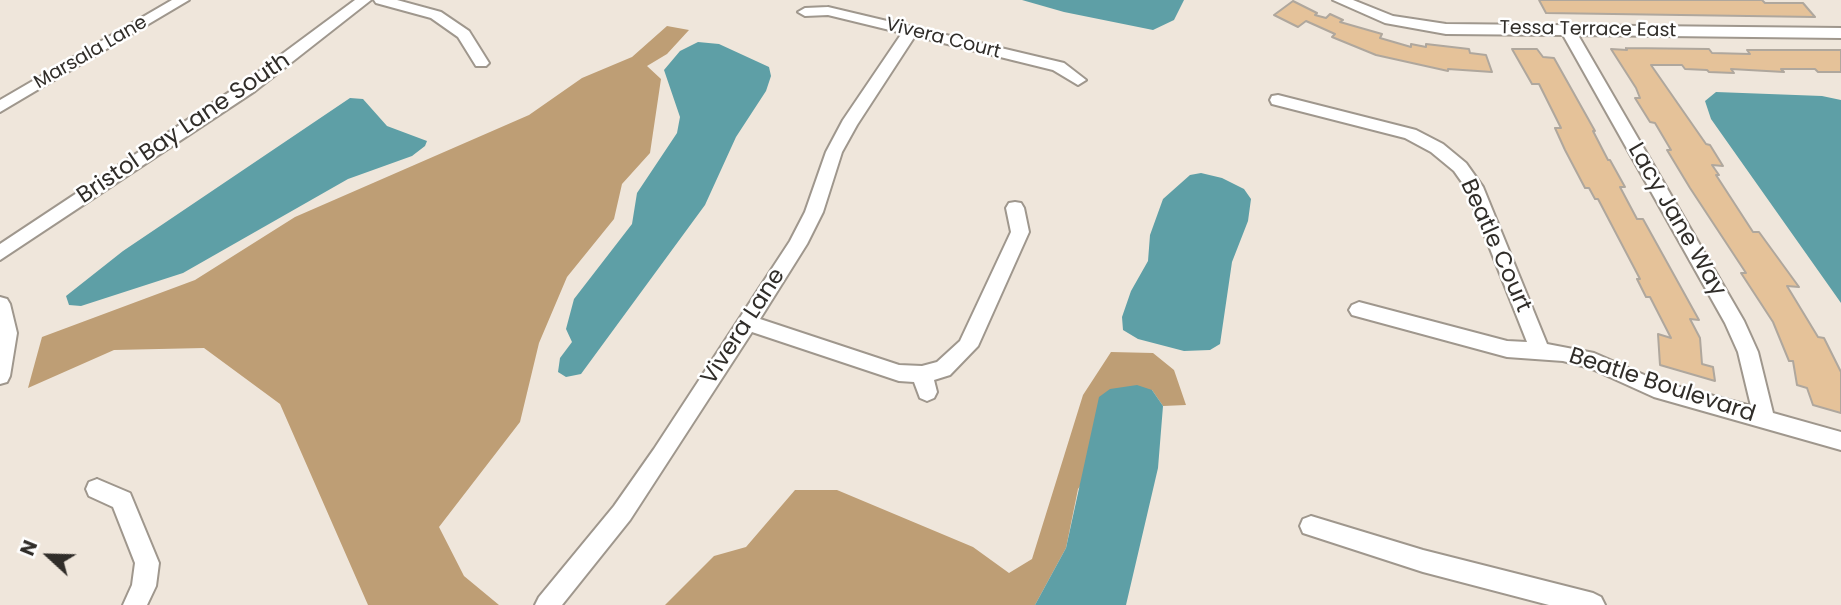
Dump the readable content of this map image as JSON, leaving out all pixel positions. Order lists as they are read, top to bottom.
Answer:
{
  "streets": {
    "street": [
      "Tessa Terrace East",
      "Vivera Court",
      "Marsala Lane",
      "Bristol Bay Lane South",
      "Lacy Jane Way",
      "Beatle Court",
      "Vivera Lane",
      "Beatle Boulevard"
    ]
  },
  "crossings": [
    ["Tessa Terrace East", "Lacy Jane Way"],
    ["Vivera Court", "Vivera Lane"],
    ["Lacy Jane Way", "Beatle Boulevard"],
    ["Beatle Court", "Beatle Boulevard"]
  ],
  "north": "left"
}
